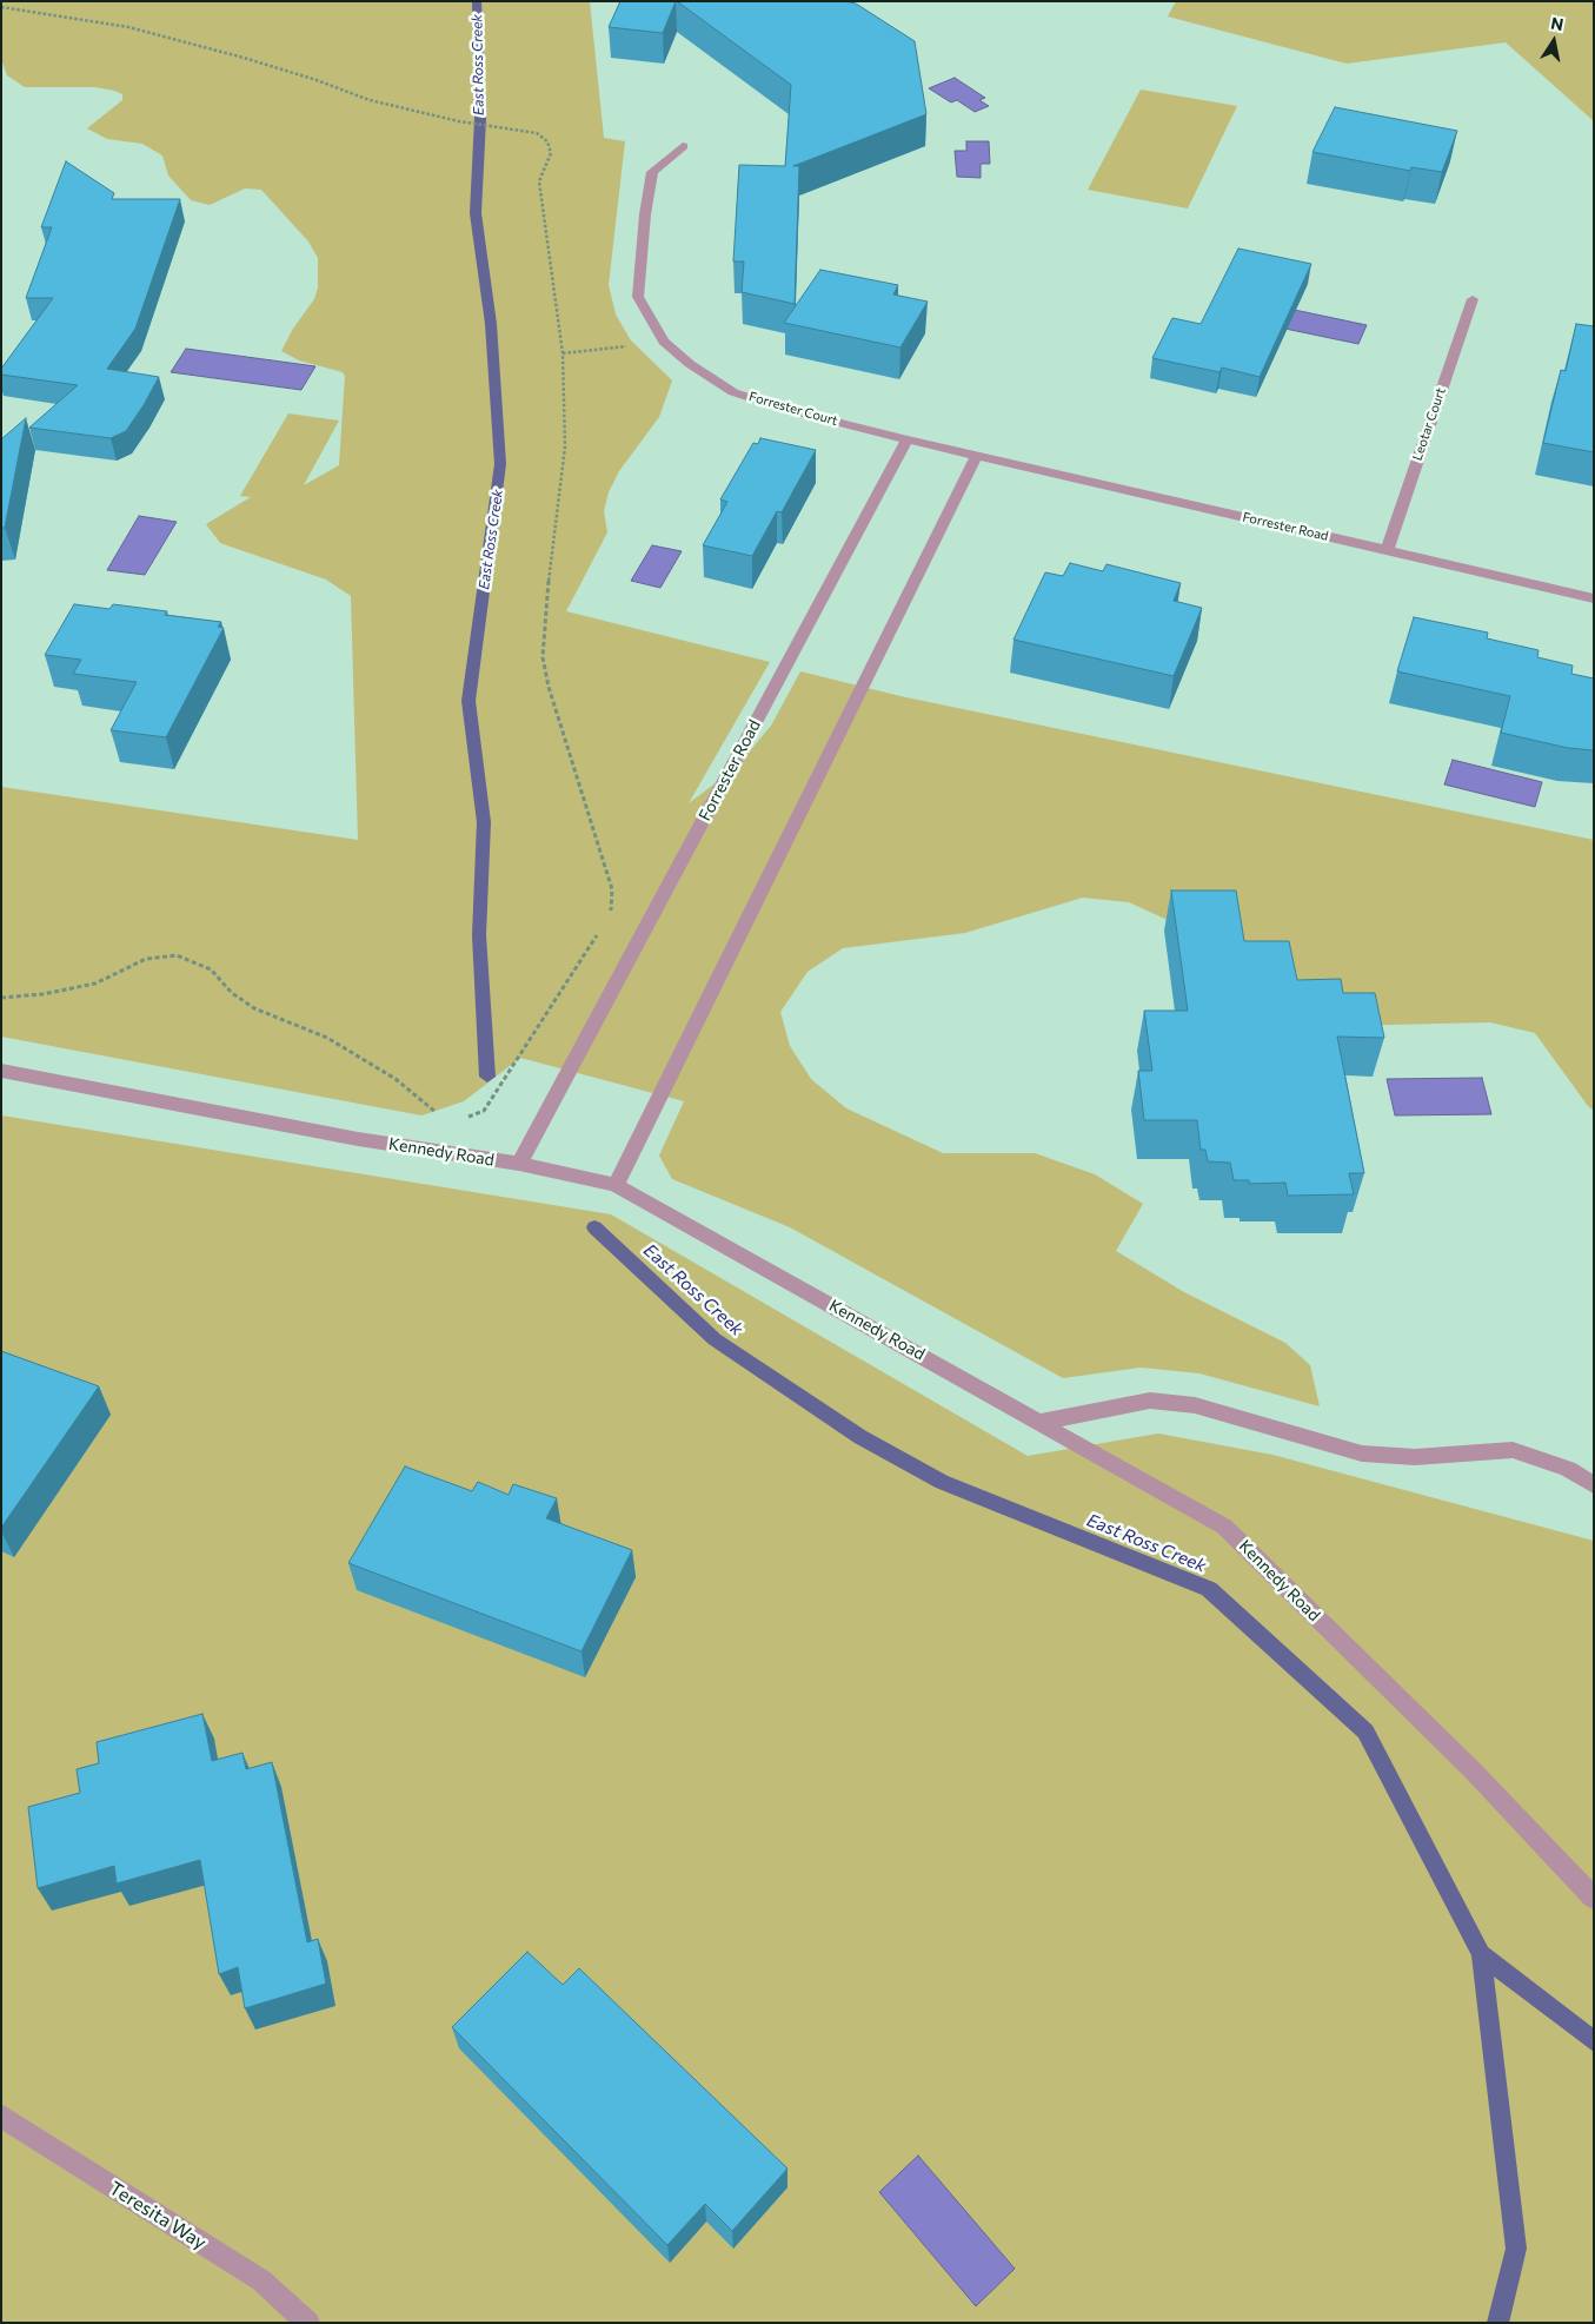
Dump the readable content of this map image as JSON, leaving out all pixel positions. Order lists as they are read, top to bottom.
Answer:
{
  "streets": {
    "street": [
      "Forrester Court",
      "Leotar Court",
      "Forrester Road",
      "Kennedy Road",
      "Teresita Way"
    ]
  },
  "crossings": [
    ["Forrester Court", "Forrester Road"],
    ["Leotar Court", "Forrester Road"],
    ["Forrester Road", "Kennedy Road"]
  ],
  "water": ["East Ross Creek"],
  "north": "top"
}
